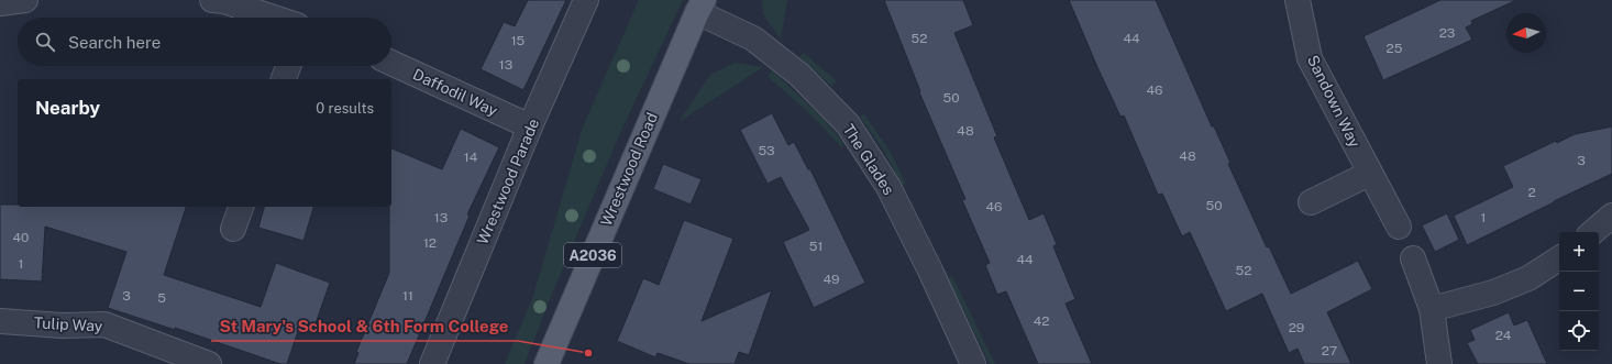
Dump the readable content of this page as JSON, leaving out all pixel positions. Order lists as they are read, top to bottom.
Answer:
{
  "streets": {
    "main road": ["Wrestwood Road", "A2036"],
    "street": [
      "Daffodil Way",
      "Sandown Way",
      "The Glades",
      "Wrestwood Parade",
      "Tulip Way"
    ]
  },
  "crossings": [
    ["Daffodil Way", "Wrestwood Parade"],
    ["The Glades", "Wrestwood Road"]
  ],
  "places": ["St Mary's School & 6th Form College"],
  "house_numbers": [
    "23",
    "52",
    "44",
    "15",
    "25",
    "13",
    "46",
    "50",
    "48",
    "53",
    "48",
    "14",
    "3",
    "2",
    "50",
    "46",
    "13",
    "1",
    "40",
    "12",
    "51",
    "44",
    "1",
    "52",
    "49",
    "3",
    "11",
    "5",
    "42",
    "29",
    "24",
    "27"
  ],
  "north": "left",
  "page": {
    "search": "Search here",
    "heading": ["Nearby", "0 results"],
    "map_buttons": ["+", "−"]
  }
}
